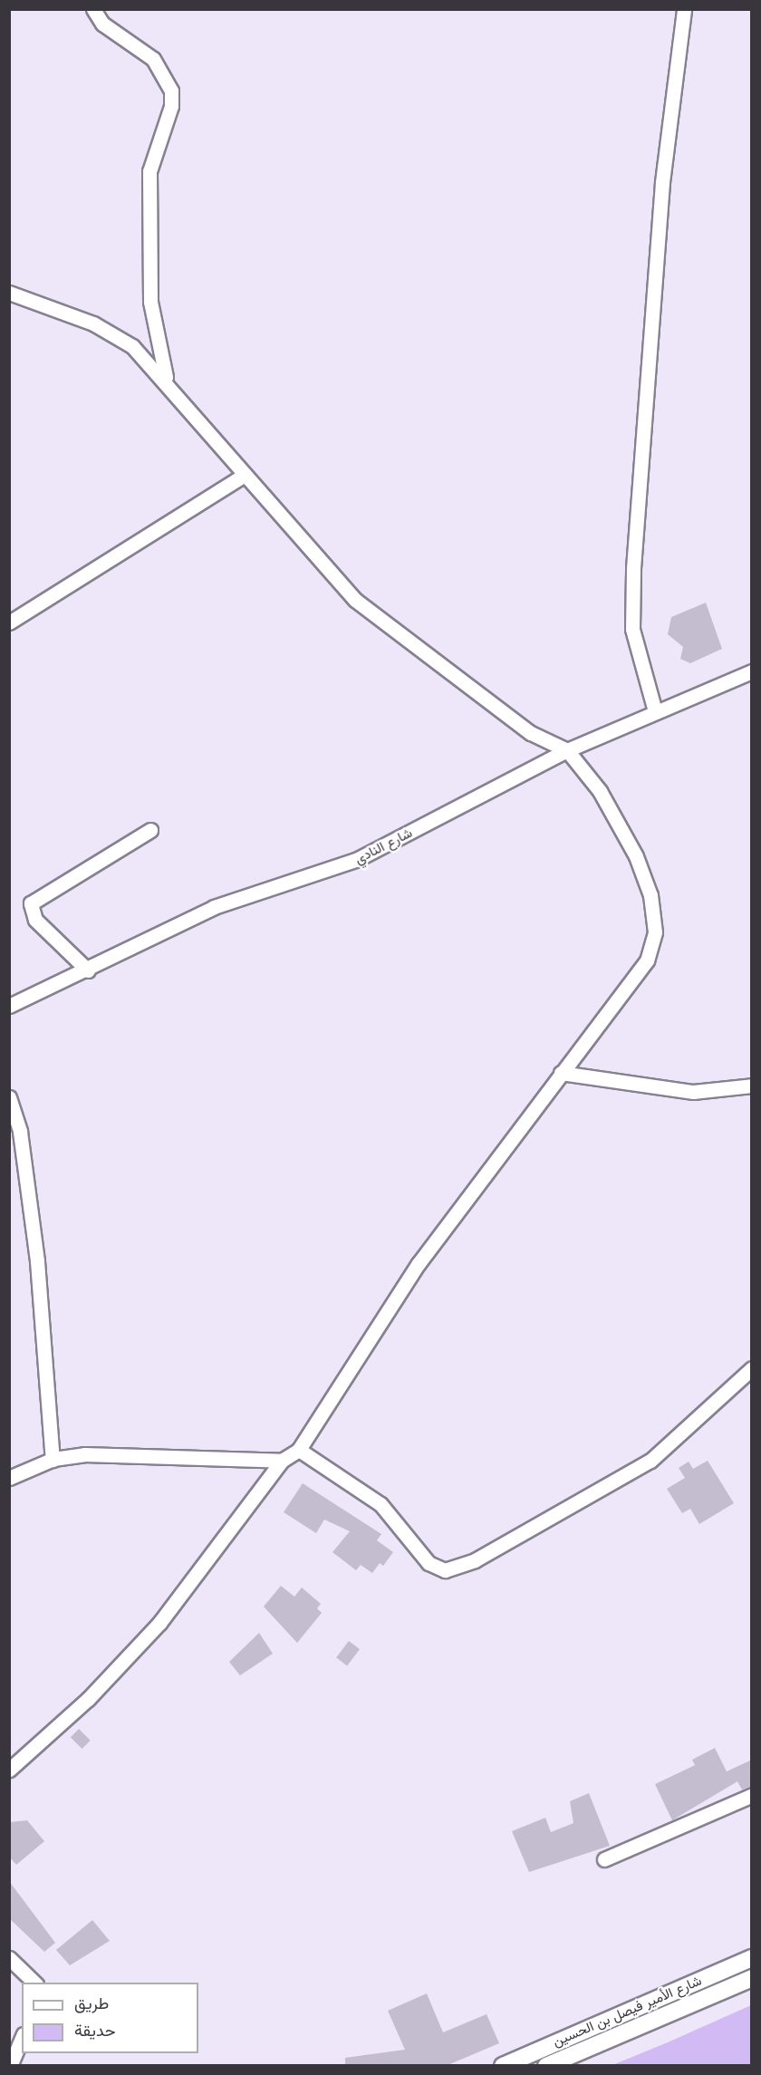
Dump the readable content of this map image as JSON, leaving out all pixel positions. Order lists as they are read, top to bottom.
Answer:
{
  "streets": {
    "street": ["شارع النادي", "شارع الأمير فيصل بن الحسين"]
  },
  "legend": ["طريق", "حديقة"]
}
